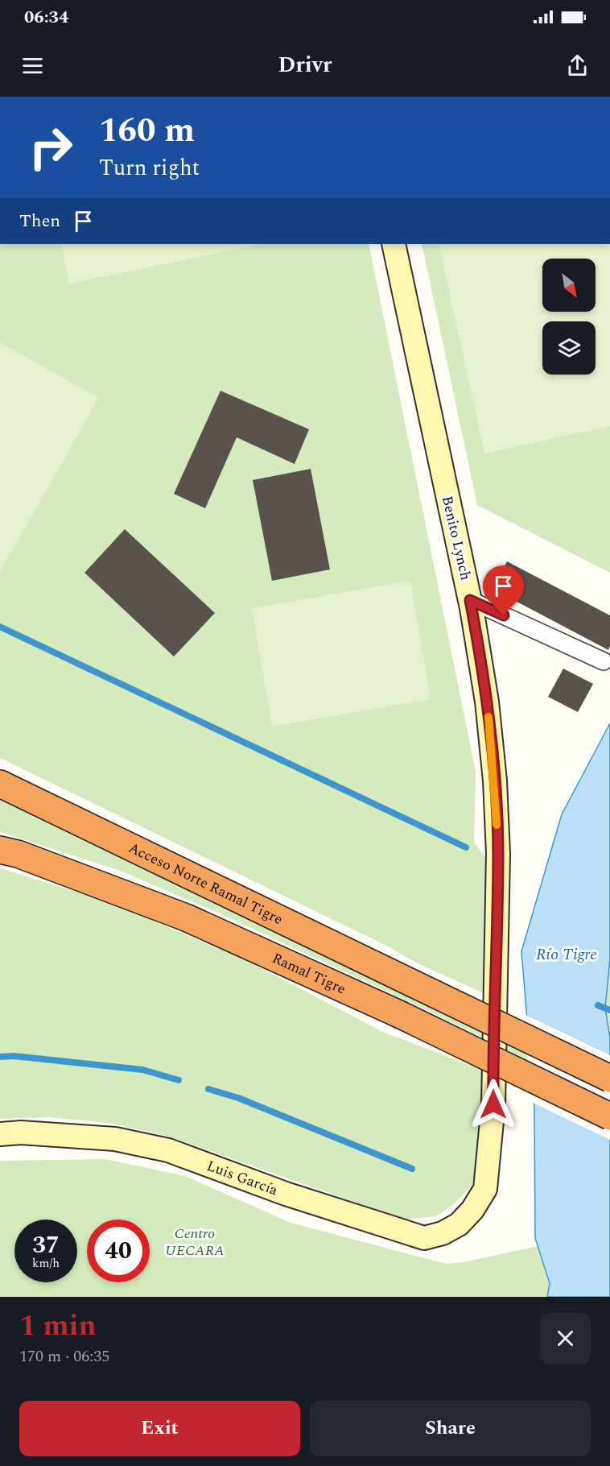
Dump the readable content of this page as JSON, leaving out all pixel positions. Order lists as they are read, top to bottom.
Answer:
{
  "streets": {
    "highway": ["Acceso Norte Ramal Tigre", "Ramal Tigre"],
    "street": ["Benito Lynch", "Luis García"]
  },
  "crossings": [
    ["Benito Lynch", "Luis García"]
  ],
  "water": ["Río Tigre"],
  "parks": ["Centro UECARA"],
  "north": "bottom right",
  "page": {
    "status": "06:34",
    "header": "Drivr",
    "turn": ["160 m", "Turn right"],
    "then": "Then",
    "speed": "37 km/h",
    "limit": "40",
    "heading": ["1 min", "170 m · 06:35"],
    "buttons": ["Exit", "Share"]
  }
}
